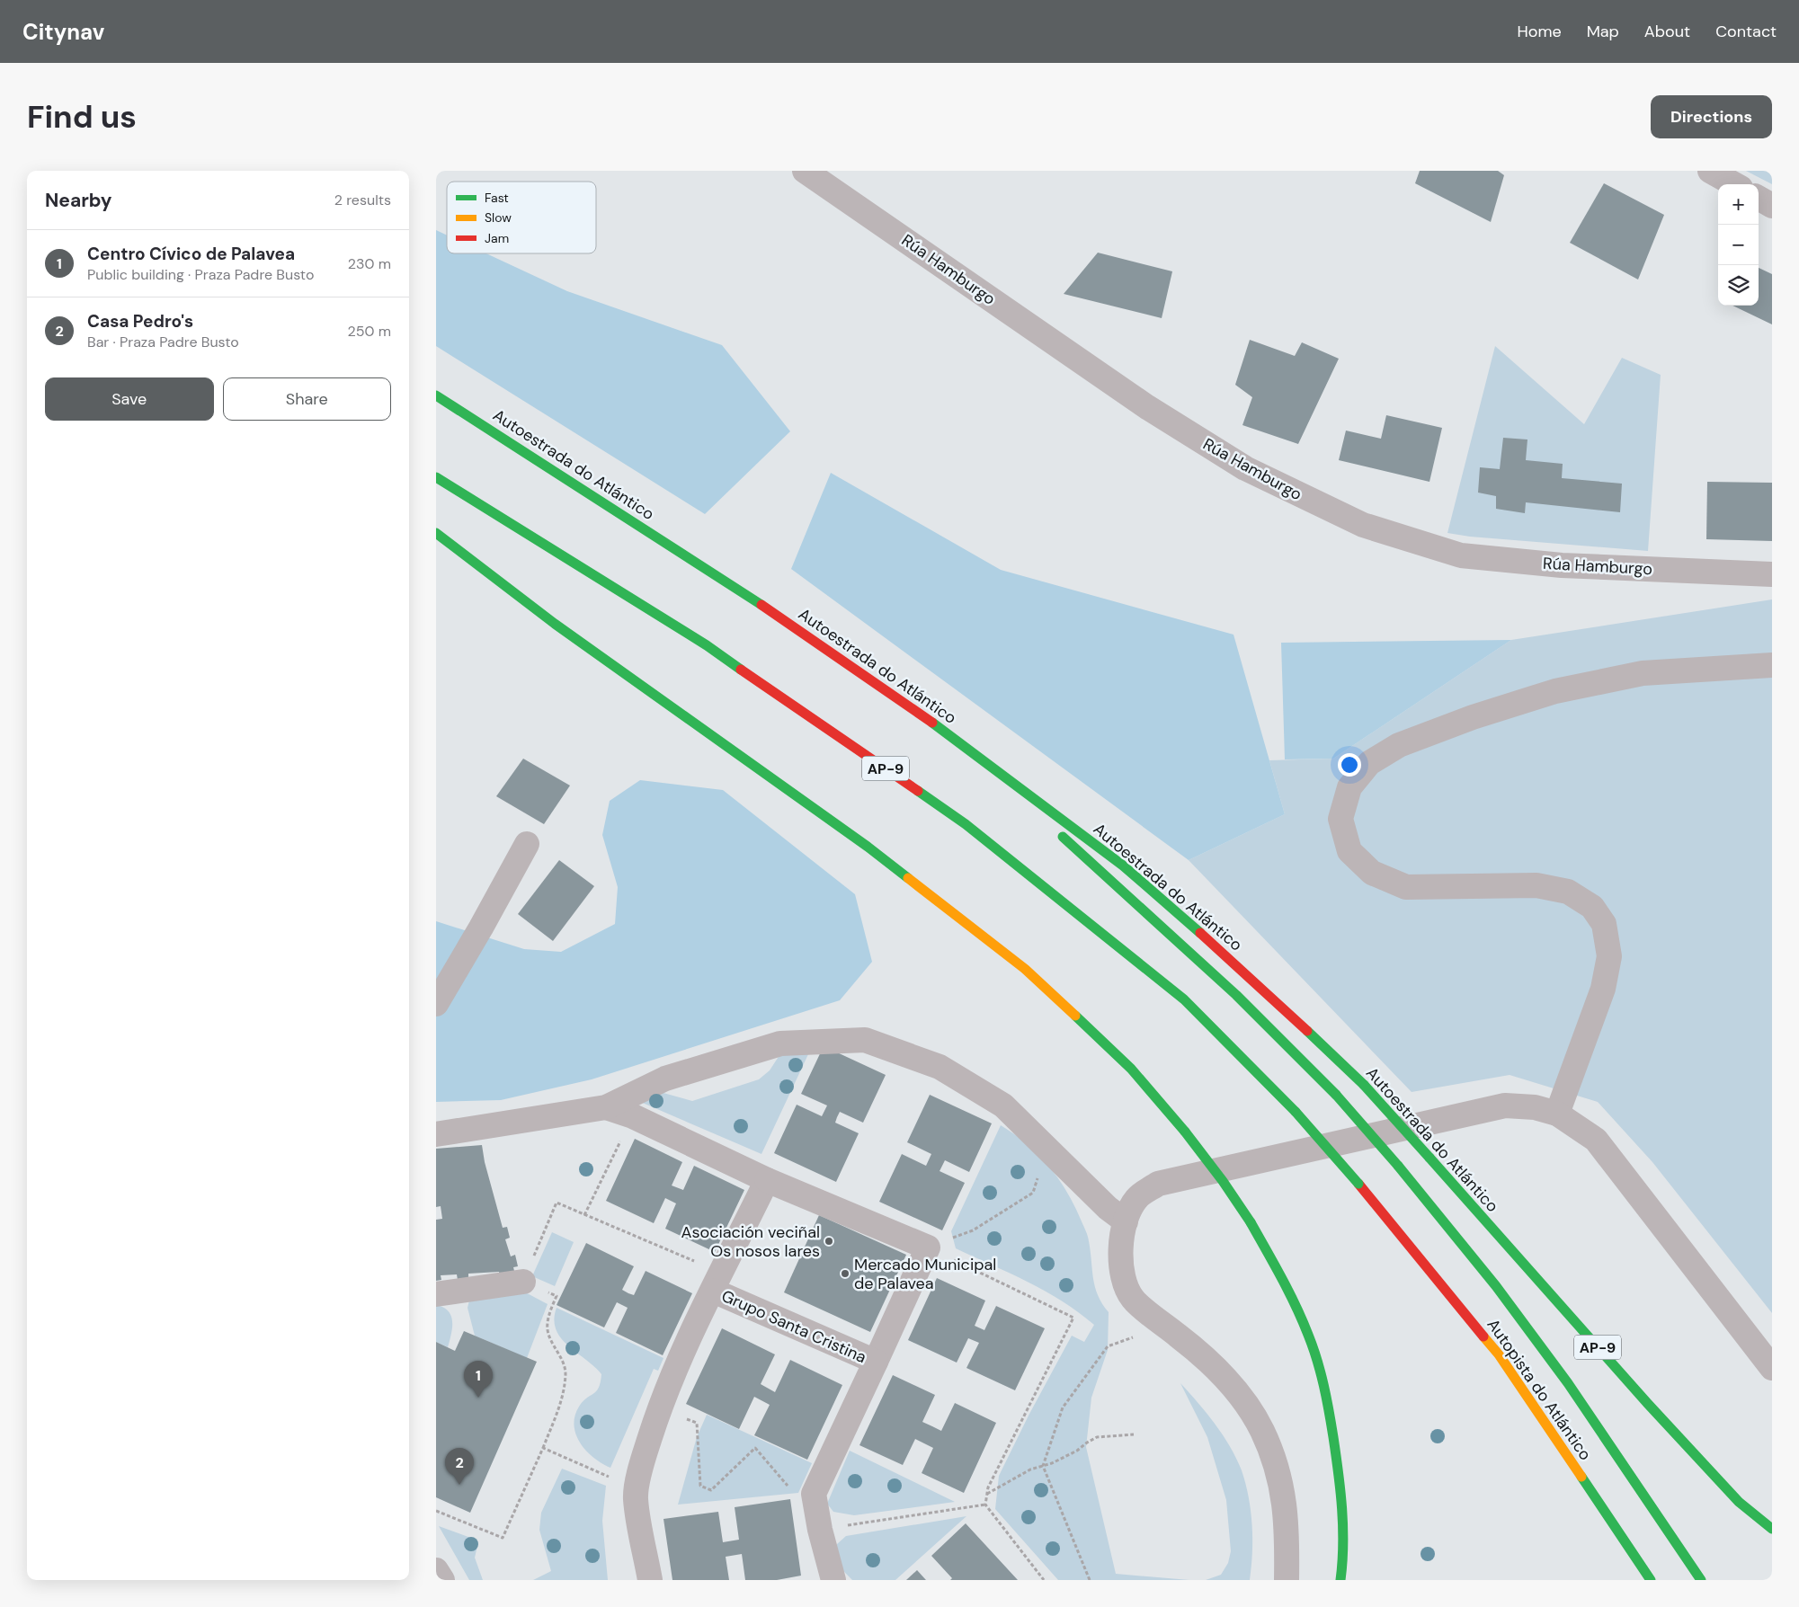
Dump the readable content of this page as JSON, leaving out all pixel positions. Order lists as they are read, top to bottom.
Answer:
{
  "streets": {
    "highway": ["Autoestrada do Atlántico", "AP-9", "Autopista do Atlántico"],
    "street": ["Rúa Hamburgo", "Grupo Santa Cristina"]
  },
  "places": ["Asociación veciñal Os nosos lares", "Mercado Municipal de Palavea"],
  "legend": ["Fast", "Slow", "Jam"],
  "page": {
    "header": "Citynav",
    "nav": [
      "Home",
      "Map",
      "About",
      "Contact"
    ],
    "buttons": [
      "Directions",
      ["Save", "Share"]
    ],
    "title": "Find us",
    "heading": ["Nearby", "2 results"],
    "map_buttons": ["+", "−"],
    "list": [
      {
        "mark": "1",
        "name": "Centro Cívico de Palavea",
        "note": "Public building · Praza Padre Busto",
        "value": "230 m"
      },
      {
        "mark": "2",
        "name": "Casa Pedro's",
        "note": "Bar · Praza Padre Busto",
        "value": "250 m"
      }
    ],
    "pins": ["1", "2"]
  }
}
